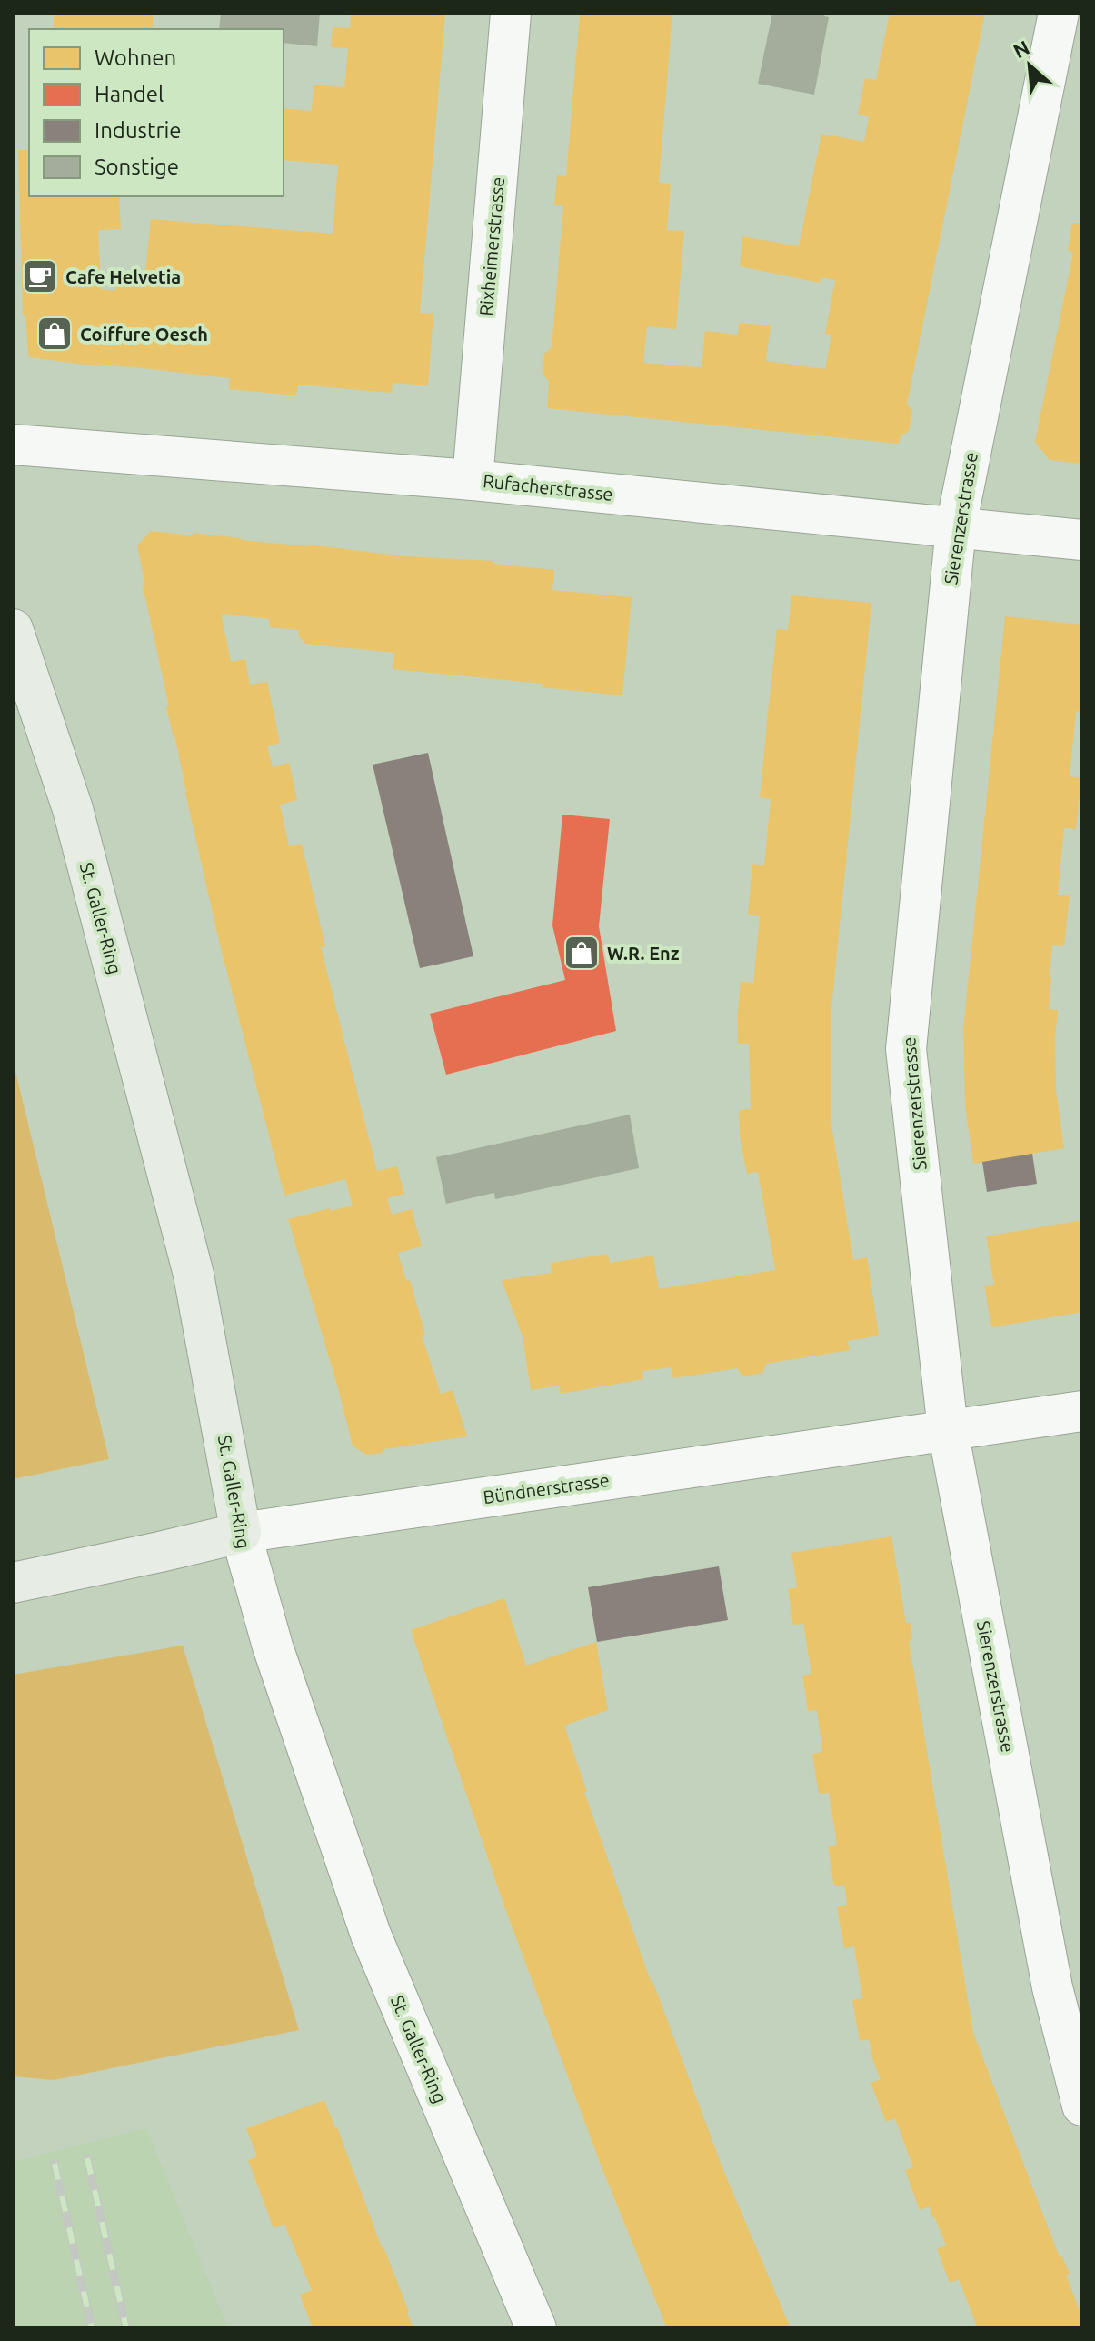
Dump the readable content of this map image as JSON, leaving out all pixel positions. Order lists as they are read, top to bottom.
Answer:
{
  "streets": {
    "street": [
      "Rixheimerstrasse",
      "Rufacherstrasse",
      "Sierenzerstrasse",
      "St. Galler-Ring",
      "Bündnerstrasse"
    ]
  },
  "crossings": [
    ["Rixheimerstrasse", "Rufacherstrasse"],
    ["Rufacherstrasse", "Sierenzerstrasse"],
    ["Sierenzerstrasse", "Bündnerstrasse"],
    ["St. Galler-Ring", "Bündnerstrasse"]
  ],
  "places": {
    "cafe": ["Cafe Helvetia"],
    "shop": ["Coiffure Oesch", "W.R. Enz"]
  },
  "legend": [
    "Wohnen",
    "Handel",
    "Industrie",
    "Sonstige"
  ],
  "north": "top left"
}
